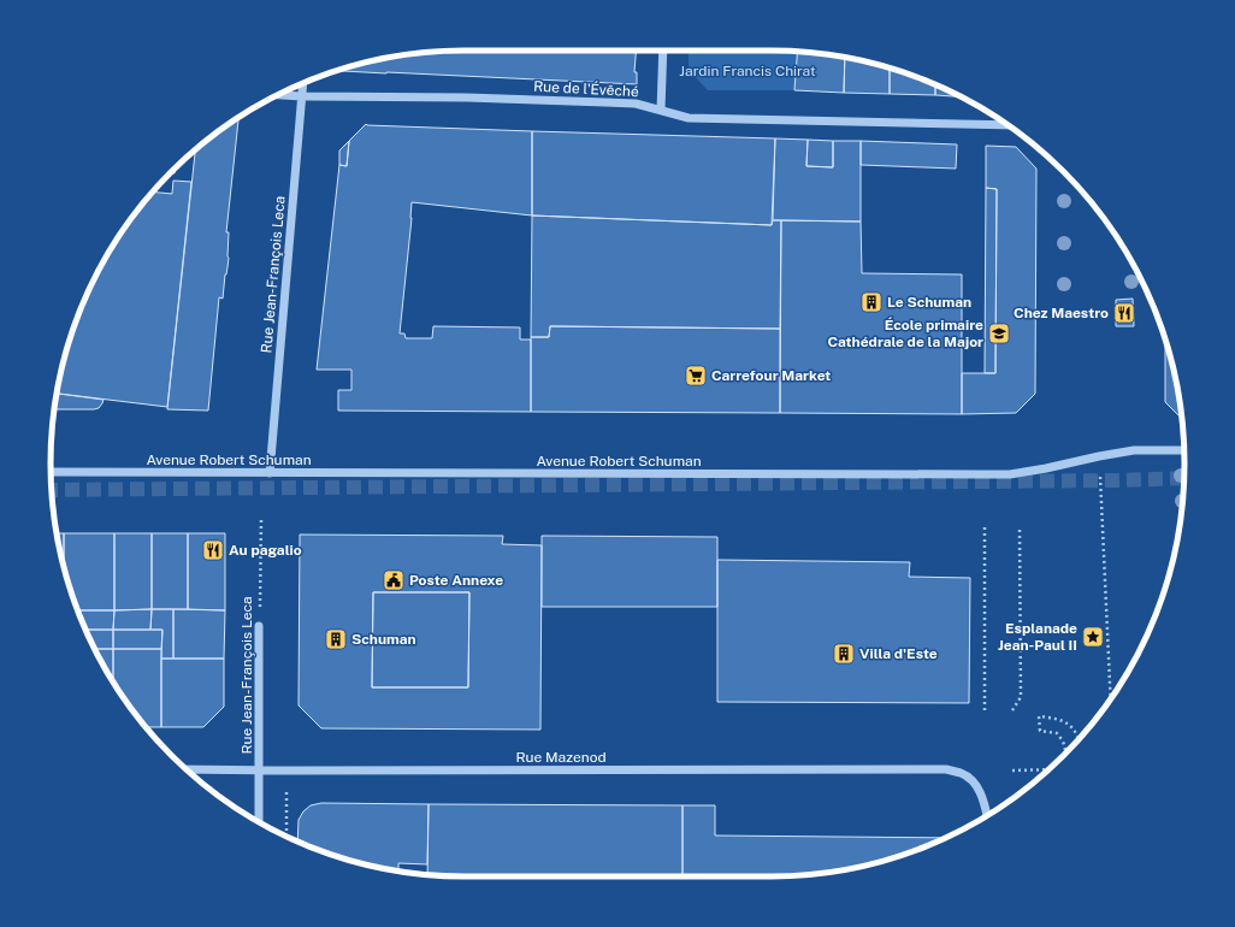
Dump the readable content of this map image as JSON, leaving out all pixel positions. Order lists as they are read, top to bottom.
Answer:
{
  "streets": {
    "street": [
      "Rue de l'Évêché",
      "Rue Jean-François Leca",
      "Avenue Robert Schuman",
      "Rue Mazenod"
    ]
  },
  "crossings": [
    ["Rue de l'Évêché", "Rue Jean-François Leca"],
    ["Rue Jean-François Leca", "Avenue Robert Schuman"],
    ["Rue Jean-François Leca", "Rue Mazenod"]
  ],
  "parks": ["Jardin Francis Chirat"],
  "places": {
    "building": ["Le Schuman", "Schuman", "Villa d'Este"],
    "restaurant": ["Chez Maestro", "Au pagalio"],
    "school or university": ["École primaire Cathédrale de la Major"],
    "supermarket": ["Carrefour Market"],
    "public building": ["Poste Annexe"],
    "place": ["Esplanade Jean-Paul II"]
  }
}
